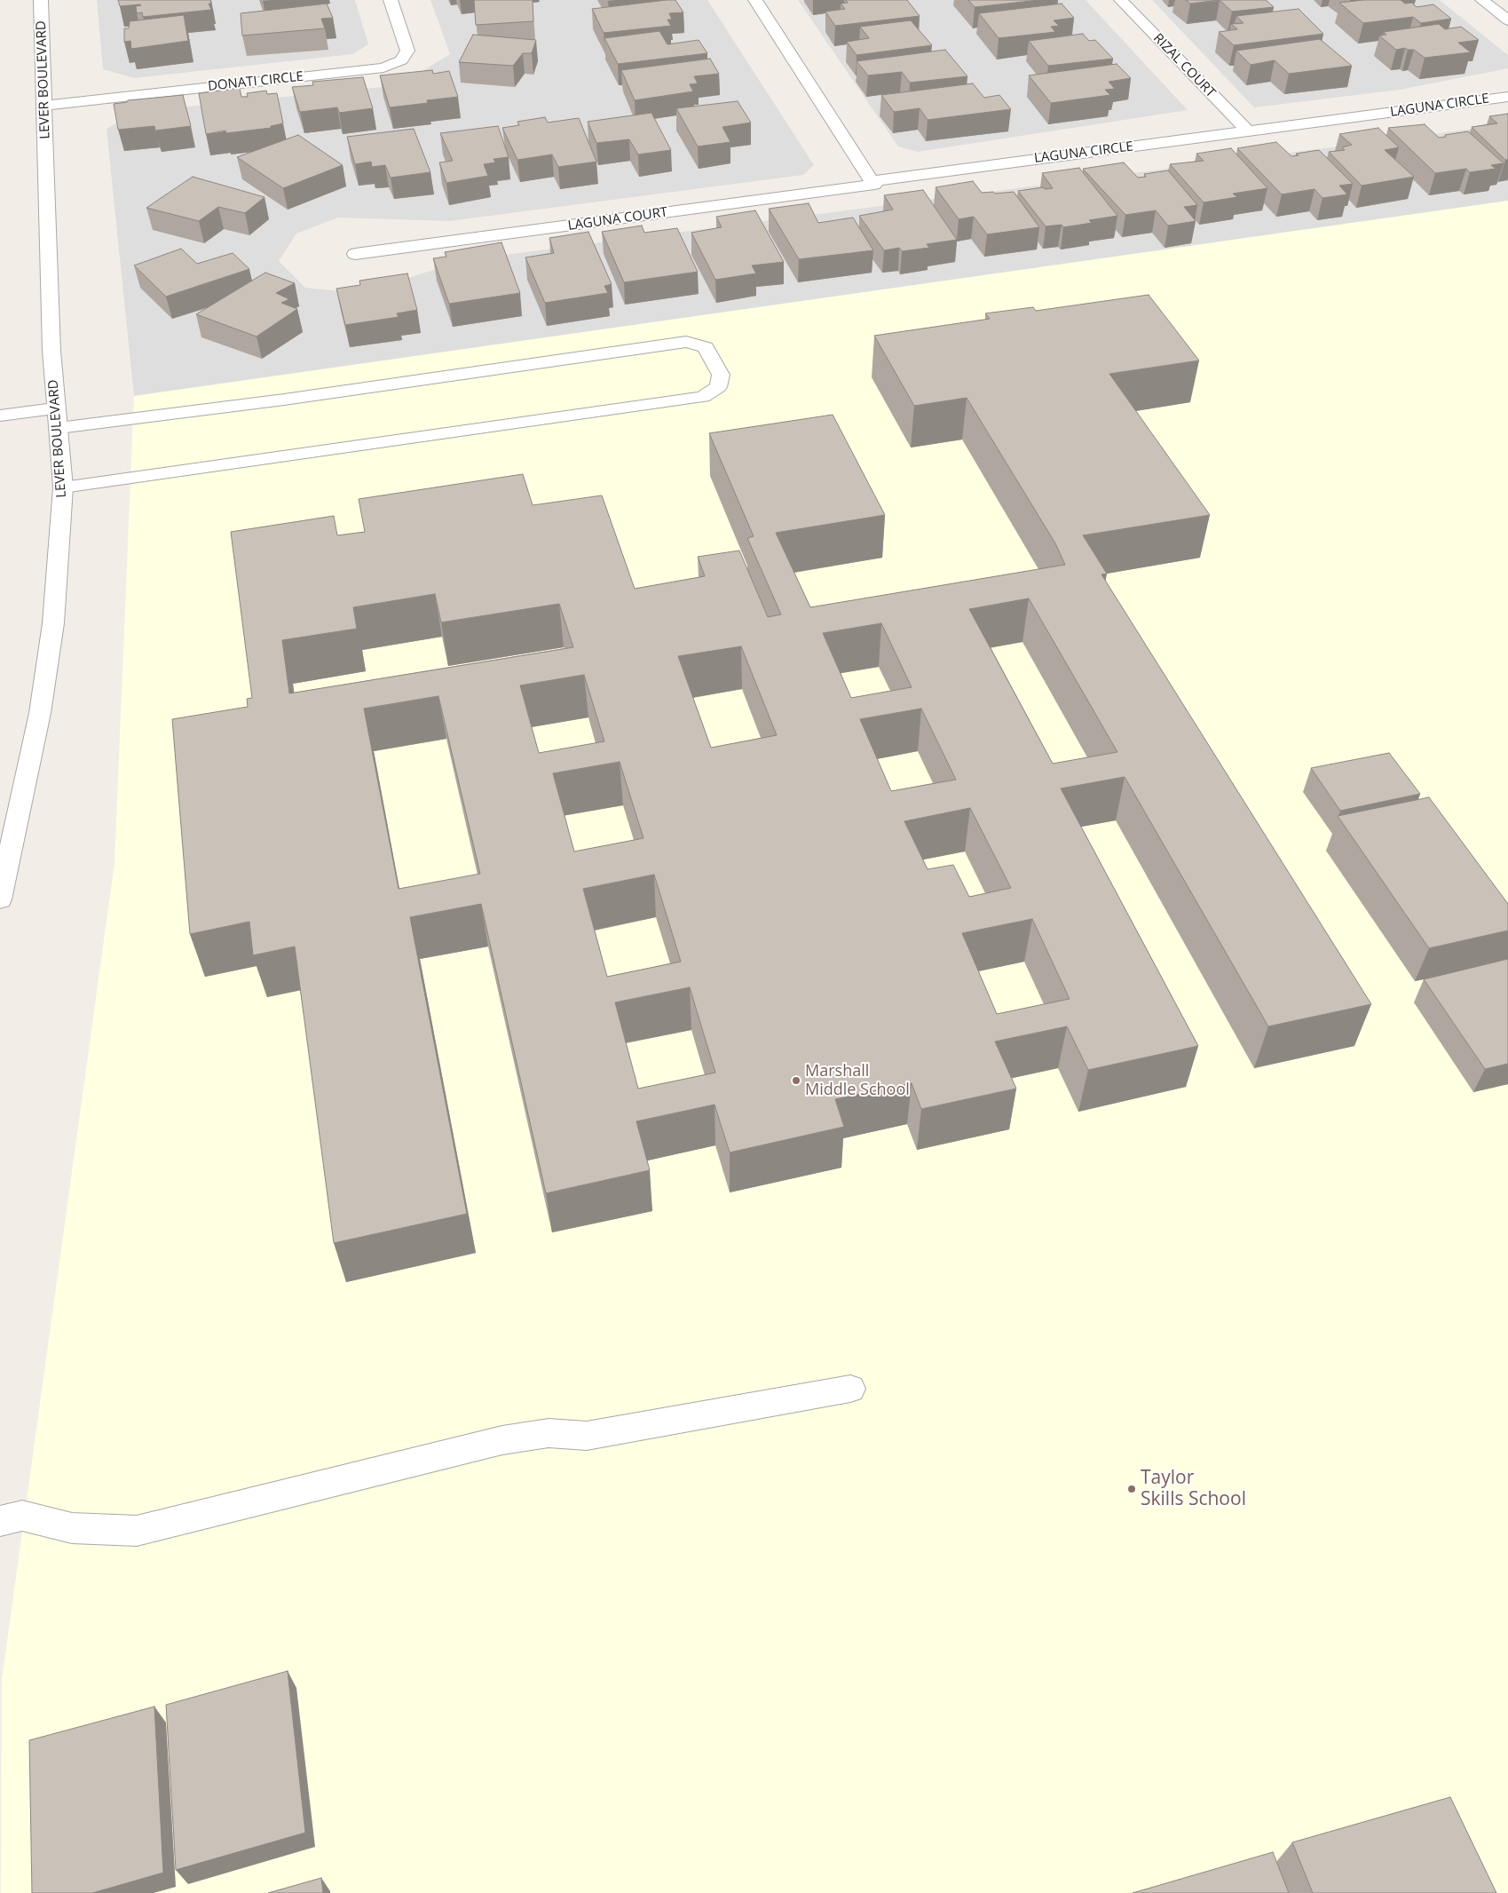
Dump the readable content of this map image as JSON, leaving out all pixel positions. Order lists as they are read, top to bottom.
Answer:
{
  "streets": {
    "street": [
      "RIZAL COURT",
      "LEVER BOULEVARD",
      "DONATI CIRCLE",
      "LAGUNA CIRCLE",
      "LAGUNA COURT"
    ]
  },
  "crossings": [
    ["RIZAL COURT", "LAGUNA CIRCLE"],
    ["LEVER BOULEVARD", "DONATI CIRCLE"],
    ["LAGUNA CIRCLE", "LAGUNA COURT"]
  ],
  "places": ["Marshall Middle School", "Taylor Skills School"]
}
